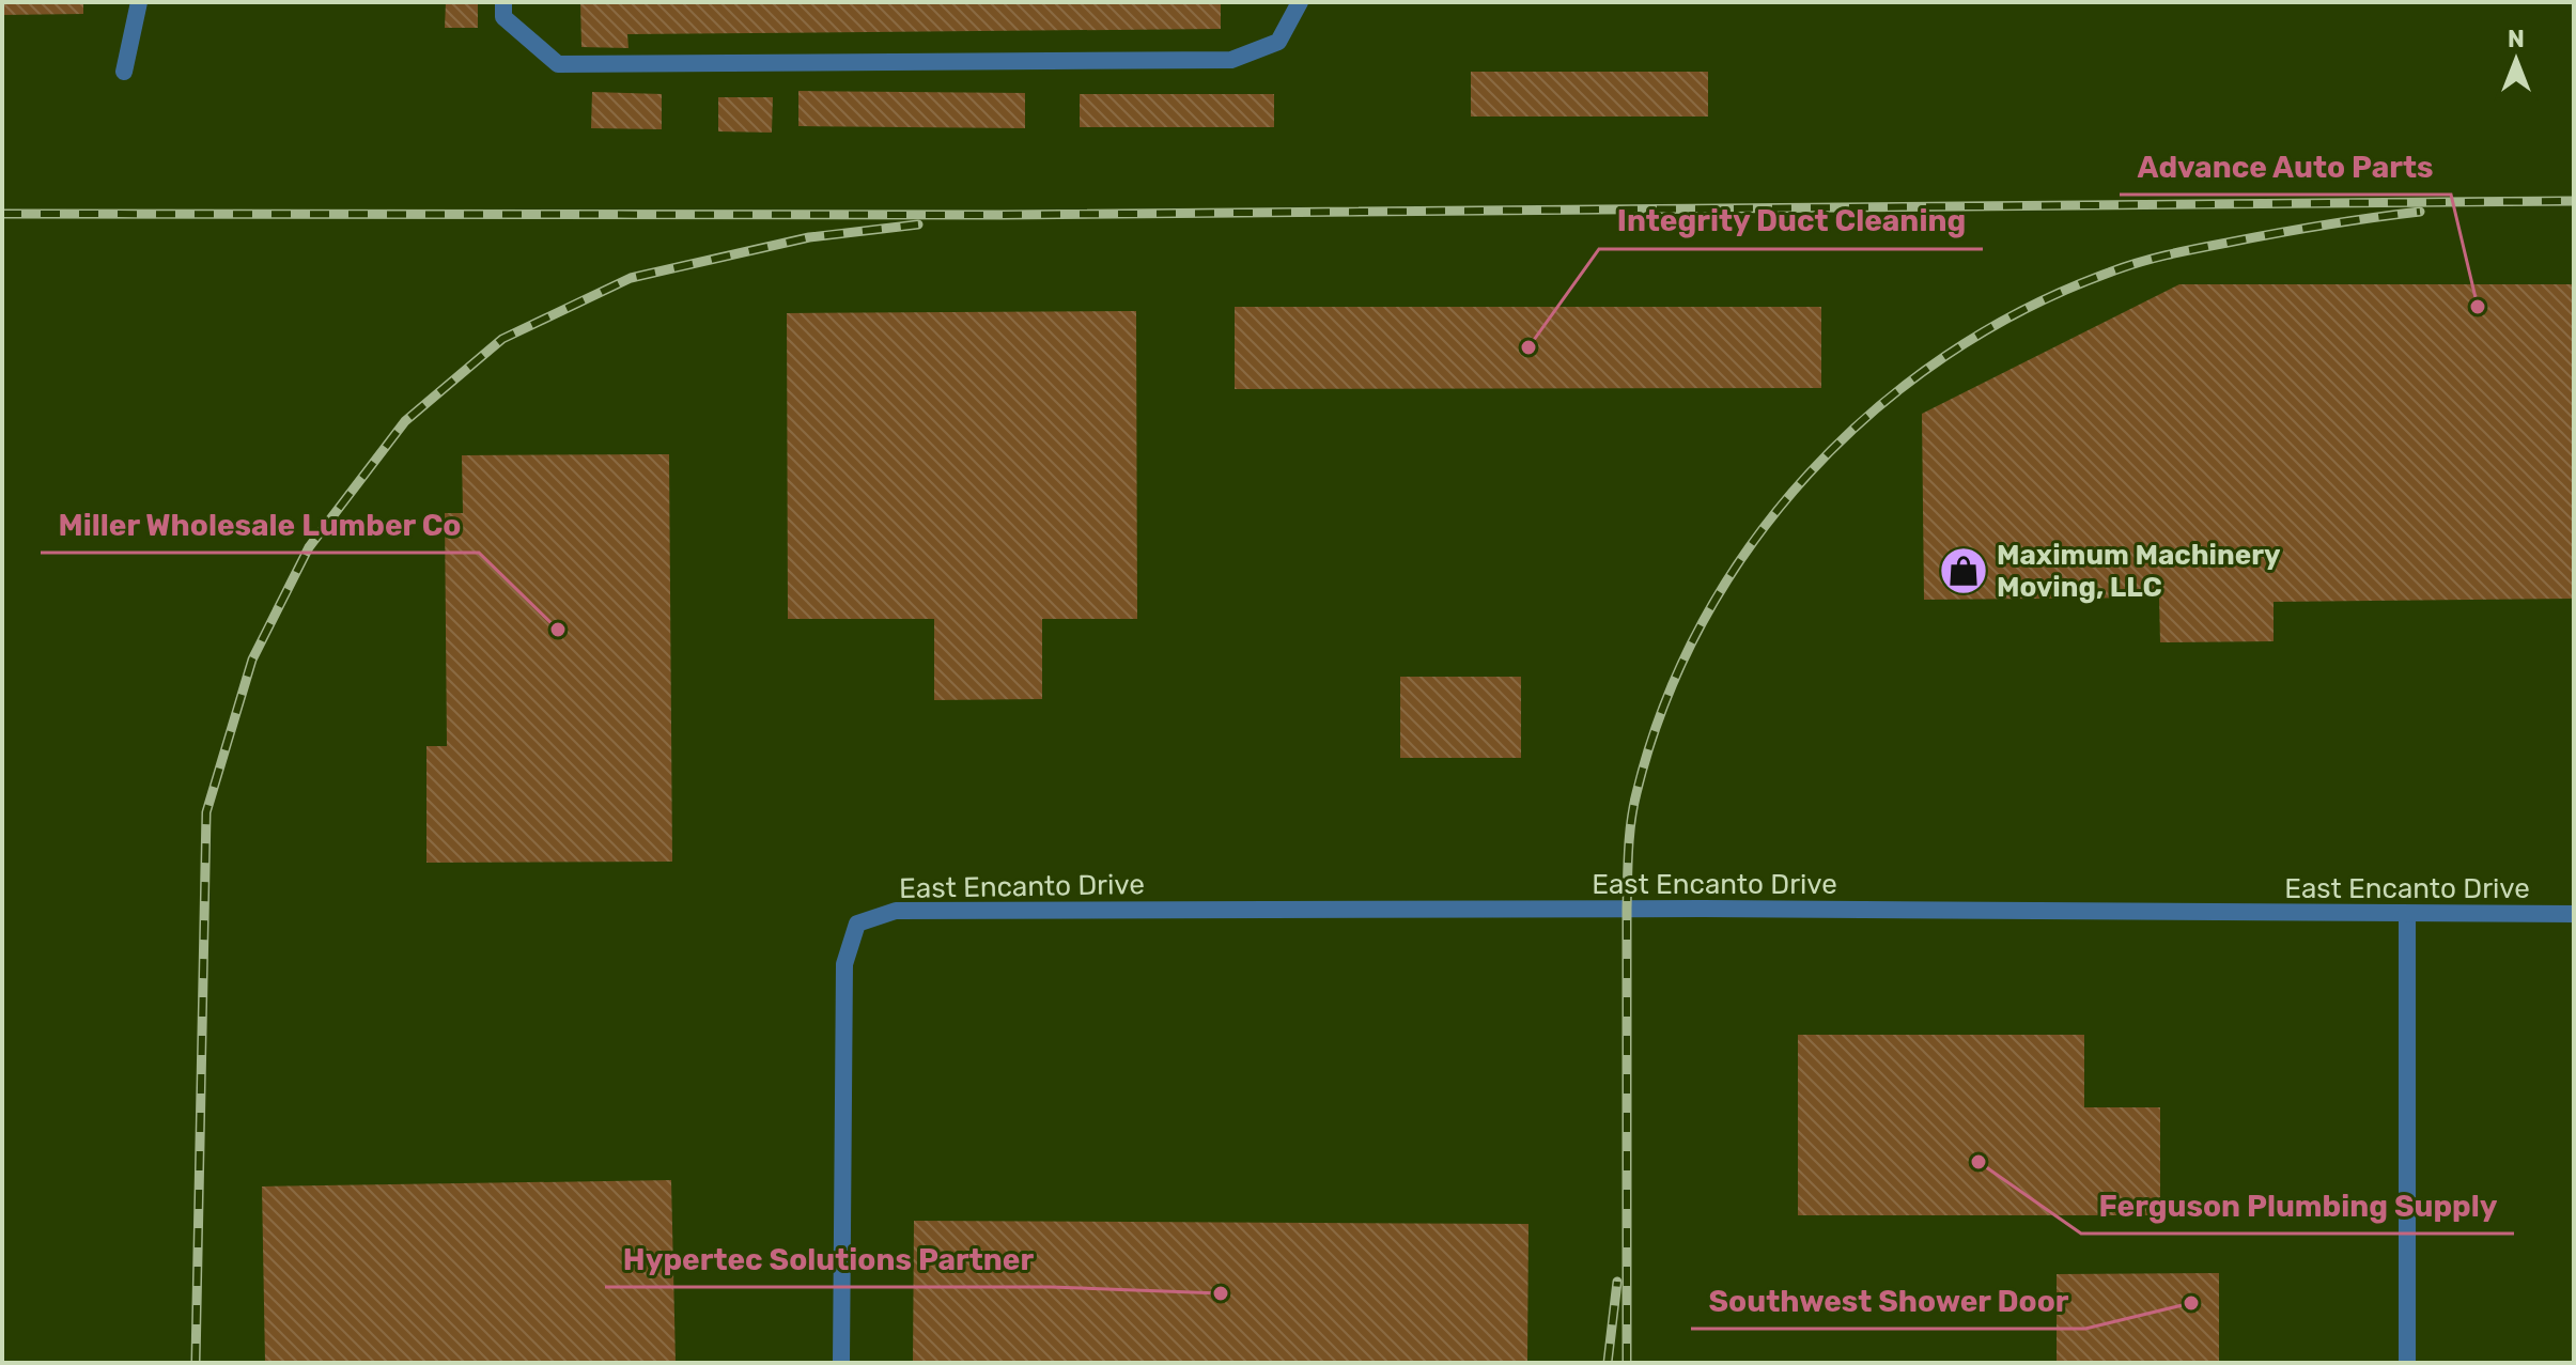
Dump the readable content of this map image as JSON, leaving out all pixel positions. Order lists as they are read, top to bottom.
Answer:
{
  "streets": {
    "street": ["East Encanto Drive"]
  },
  "places": {
    "other": [
      "Advance Auto Parts",
      "Integrity Duct Cleaning",
      "Miller Wholesale Lumber Co",
      "Ferguson Plumbing Supply",
      "Hypertec Solutions Partner",
      "Southwest Shower Door"
    ],
    "shop": ["Maximum Machinery Moving, LLC"]
  },
  "north": "top"
}
